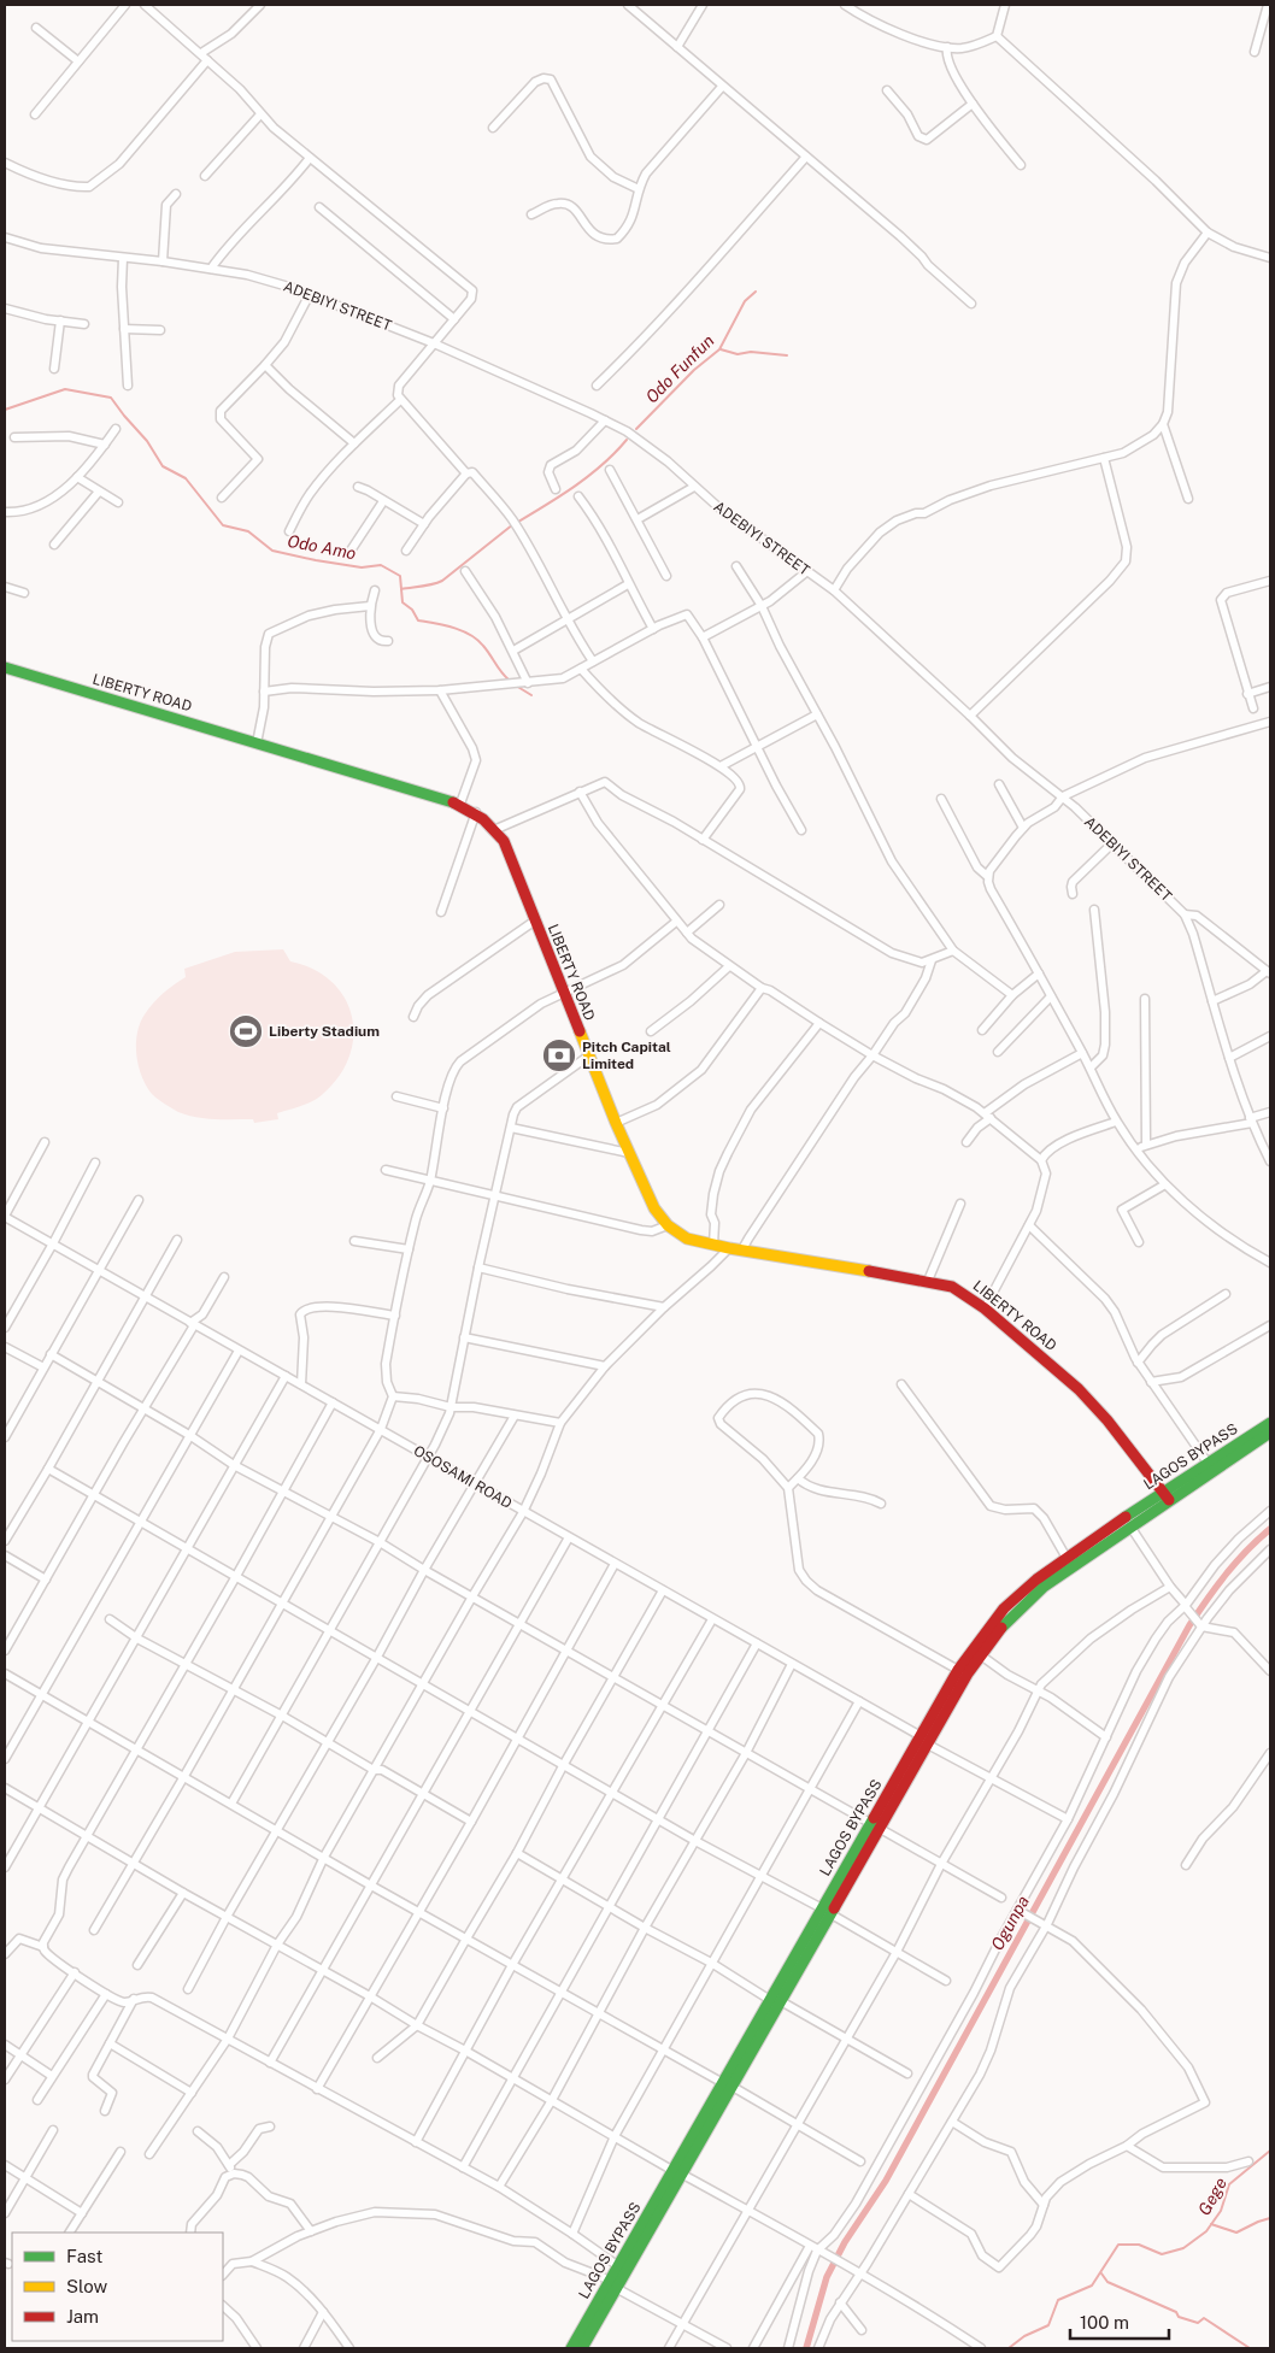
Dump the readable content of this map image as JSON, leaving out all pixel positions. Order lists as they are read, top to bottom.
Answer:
{
  "streets": {
    "main road": ["LIBERTY ROAD", "LAGOS BYPASS"],
    "street": ["ADEBIYI STREET", "OSOSAMI ROAD"]
  },
  "crossings": [
    ["LIBERTY ROAD", "LAGOS BYPASS"],
    ["LAGOS BYPASS", "OSOSAMI ROAD"]
  ],
  "water": [
    "Odo Funfun",
    "Odo Amo",
    "Ogunpa",
    "Gege"
  ],
  "places": {
    "sports": ["Liberty Stadium"],
    "bank": ["Pitch Capital Limited"]
  },
  "legend": ["Fast", "Slow", "Jam"],
  "scale_bar": "100 m"
}
